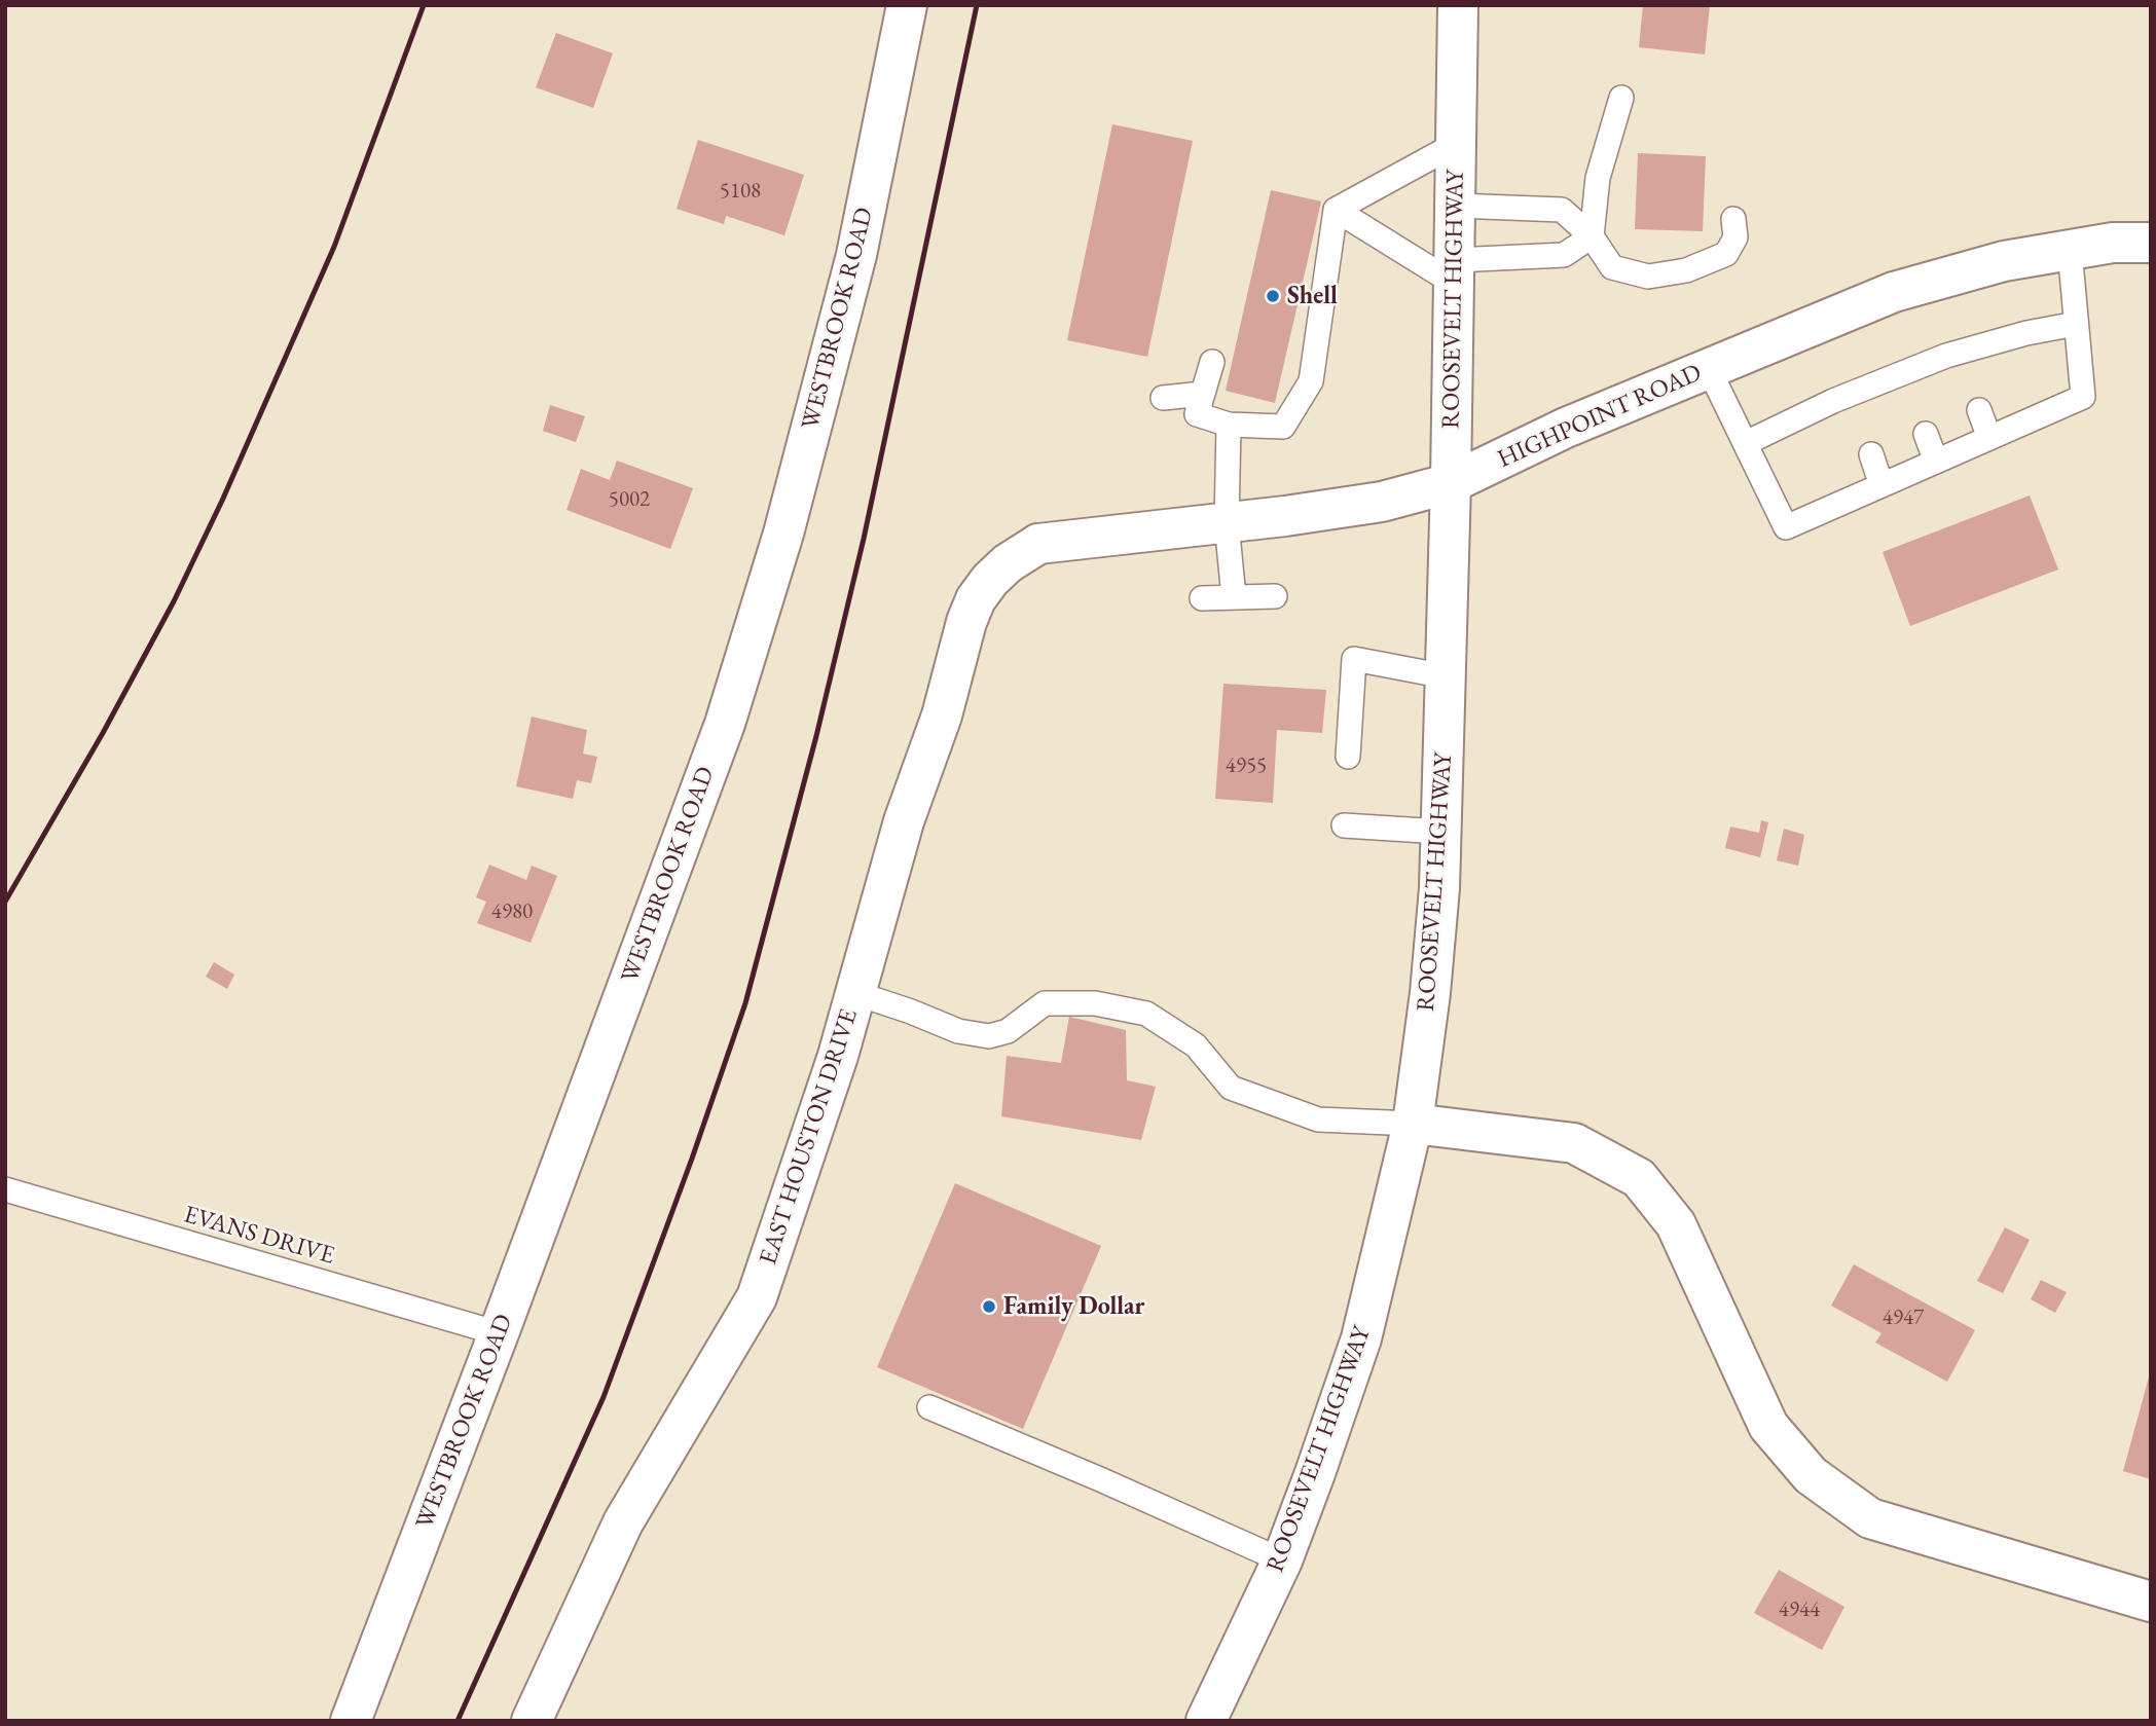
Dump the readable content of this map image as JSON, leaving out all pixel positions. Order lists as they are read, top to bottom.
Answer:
{
  "streets": {
    "street": [
      "ROOSEVELT HIGHWAY",
      "WESTBROOK ROAD",
      "HIGHPOINT ROAD",
      "EAST HOUSTON DRIVE"
    ],
    "lane": ["EVANS DRIVE"]
  },
  "crossings": [
    ["ROOSEVELT HIGHWAY", "HIGHPOINT ROAD"],
    ["WESTBROOK ROAD", "EVANS DRIVE"],
    ["HIGHPOINT ROAD", "EAST HOUSTON DRIVE"]
  ],
  "places": ["Shell", "Family Dollar"],
  "house_numbers": [
    "5108",
    "5002",
    "4955",
    "4980",
    "4947",
    "4944"
  ]
}
